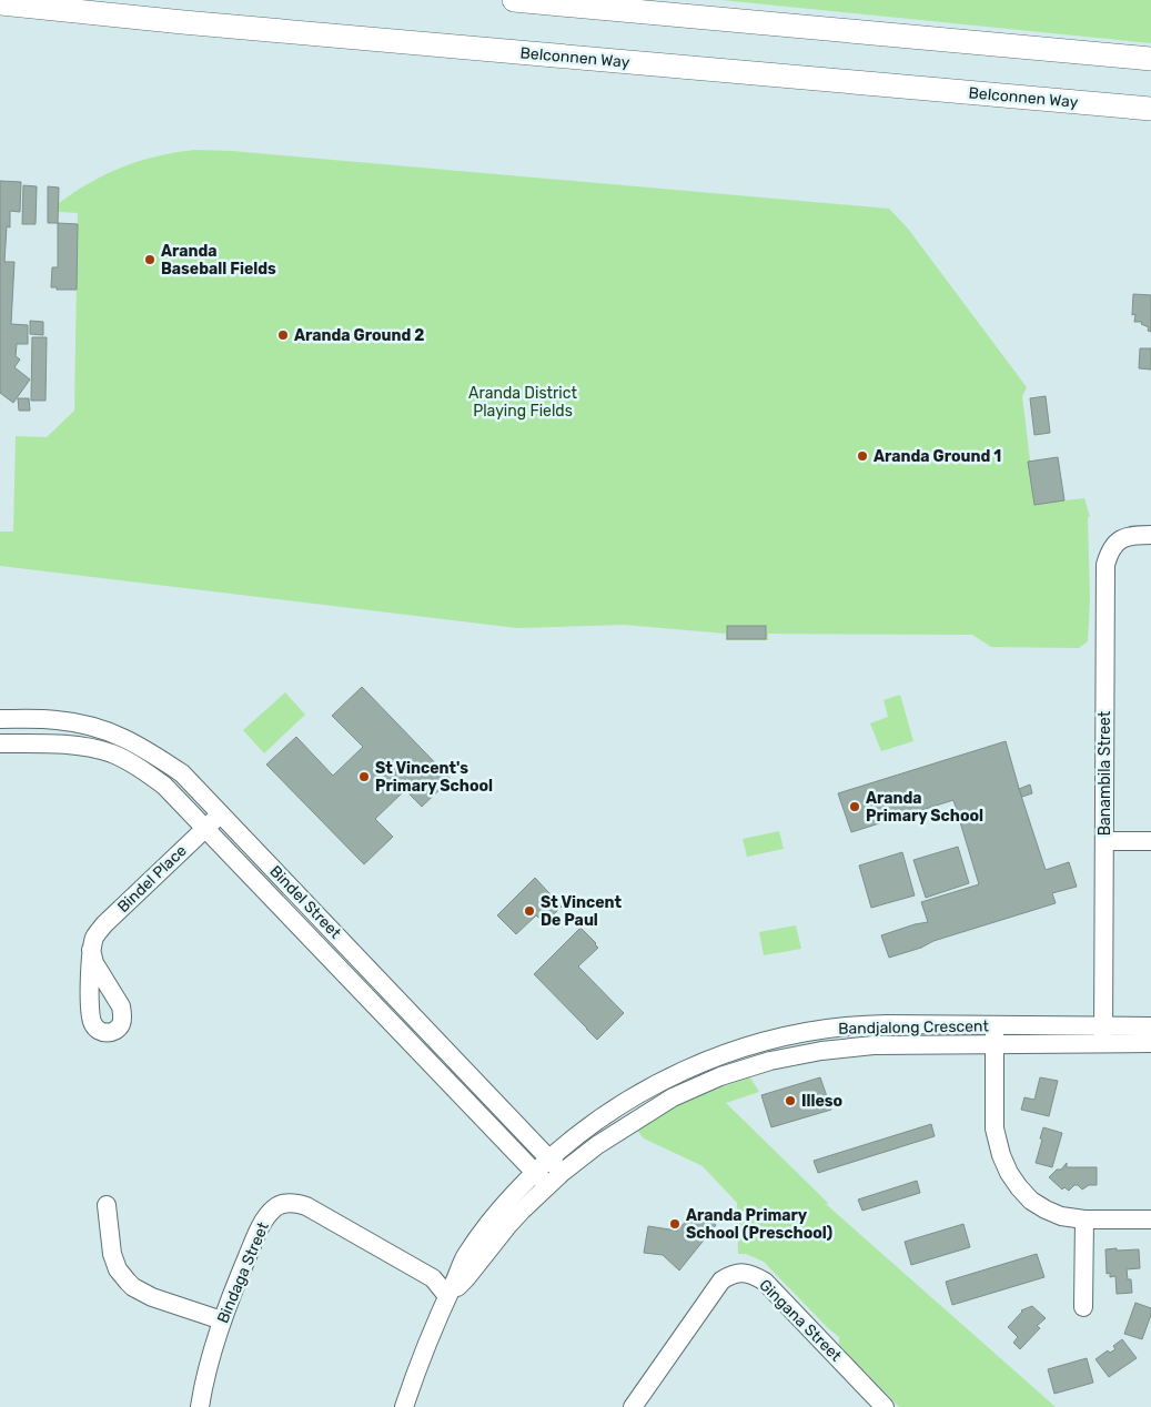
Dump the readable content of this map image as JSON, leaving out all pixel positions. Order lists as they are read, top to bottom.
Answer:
{
  "streets": {
    "main road": ["Belconnen Way"],
    "street": [
      "Banambila Street",
      "Bindel Place",
      "Bindel Street",
      "Bandjalong Crescent",
      "Bindaga Street",
      "Gingana Street"
    ]
  },
  "crossings": [
    ["Banambila Street", "Bandjalong Crescent"],
    ["Bindel Place", "Bindel Street"],
    ["Bindel Street", "Bandjalong Crescent"],
    ["Bandjalong Crescent", "Bindaga Street"]
  ],
  "parks": ["Aranda District Playing Fields"],
  "places": [
    "Aranda Baseball Fields",
    "Aranda Ground 2",
    "Aranda Ground 1",
    "St Vincent's Primary School",
    "Aranda Primary School",
    "St Vincent De Paul",
    "Illeso",
    "Aranda Primary School (Preschool)"
  ]
}
